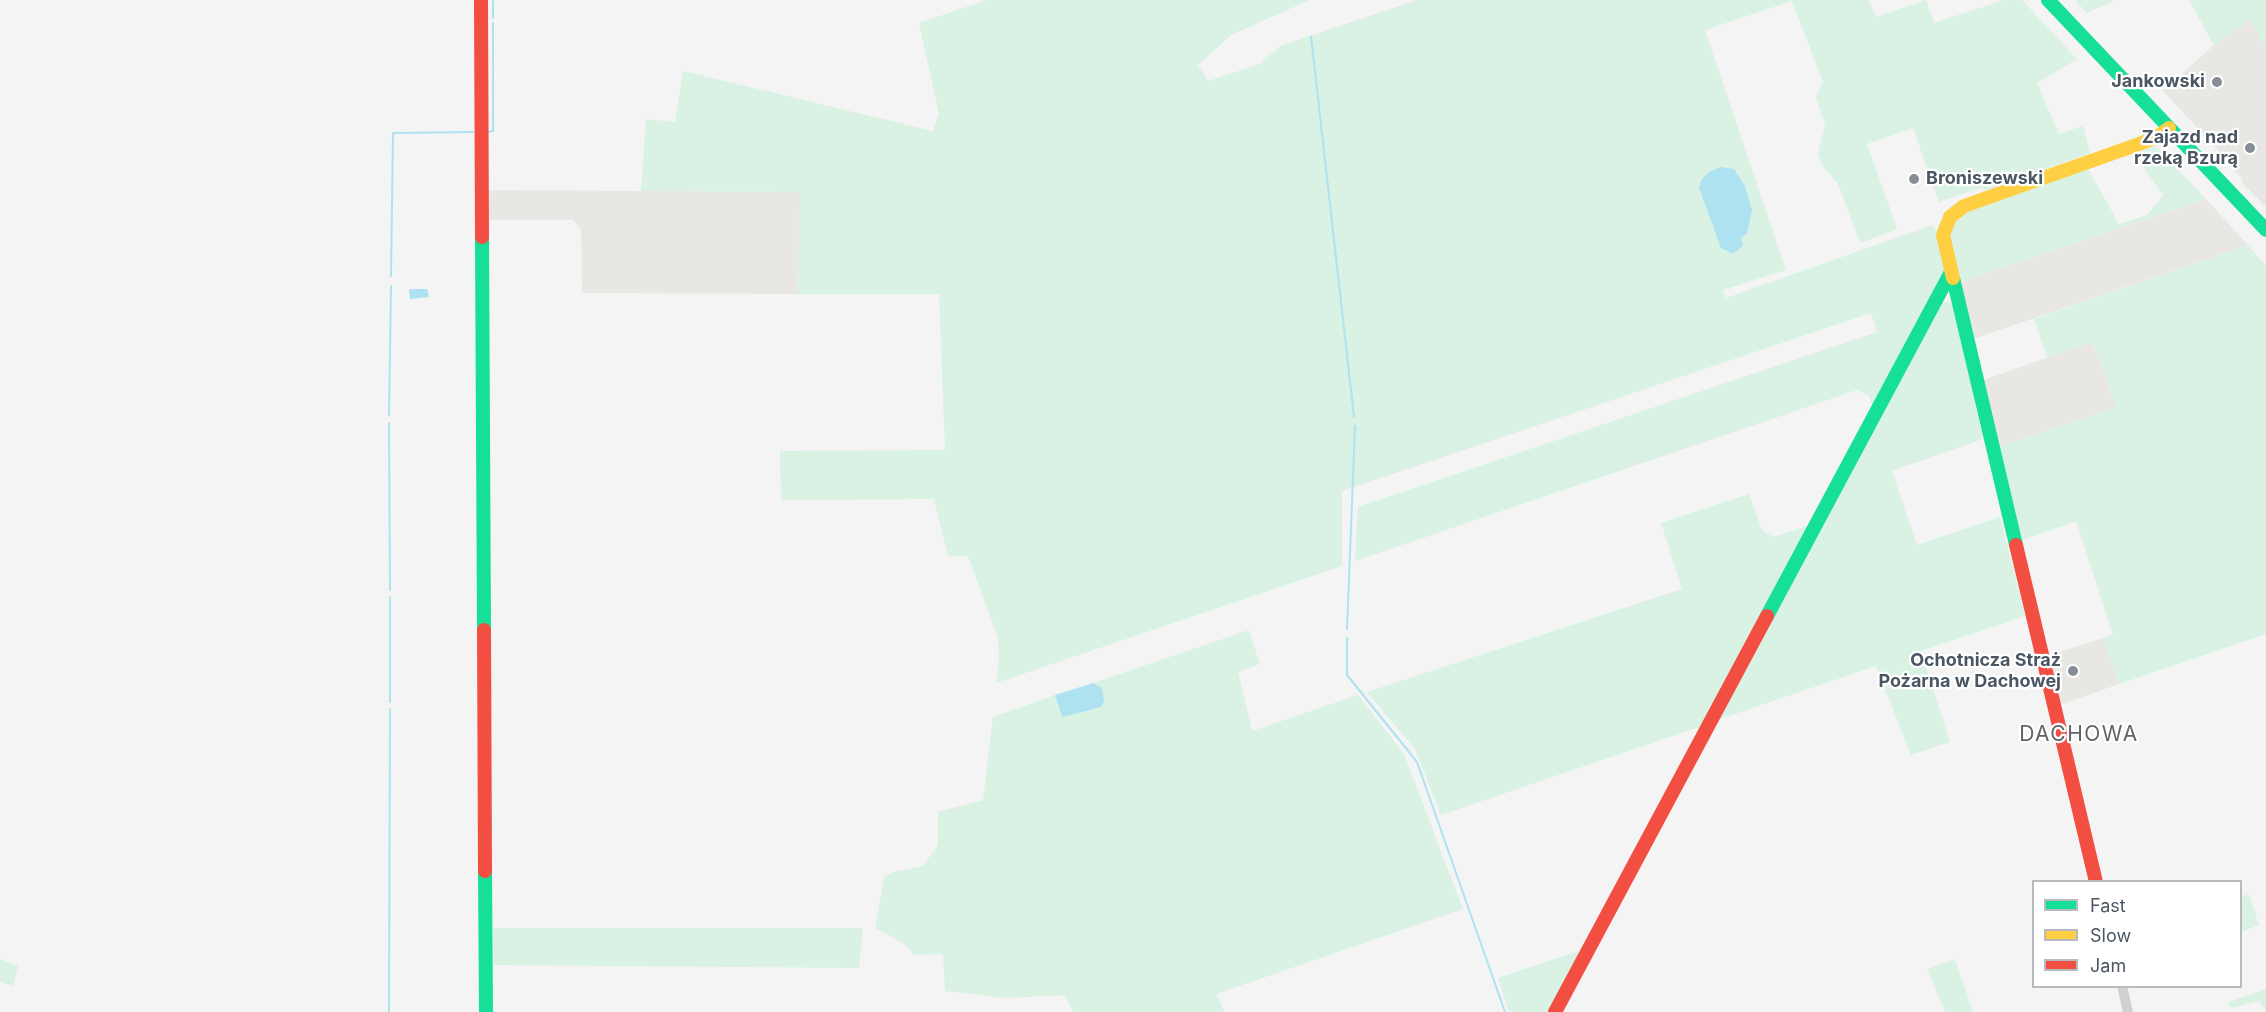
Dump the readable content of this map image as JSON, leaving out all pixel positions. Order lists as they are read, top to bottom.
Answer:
{
  "districts": ["DACHOWA"],
  "places": [
    "Jankowski",
    "Zajazd nad rzeką Bzurą",
    "Broniszewski",
    "Ochotnicza Straż Pożarna w Dachowej"
  ],
  "legend": ["Fast", "Slow", "Jam"]
}
